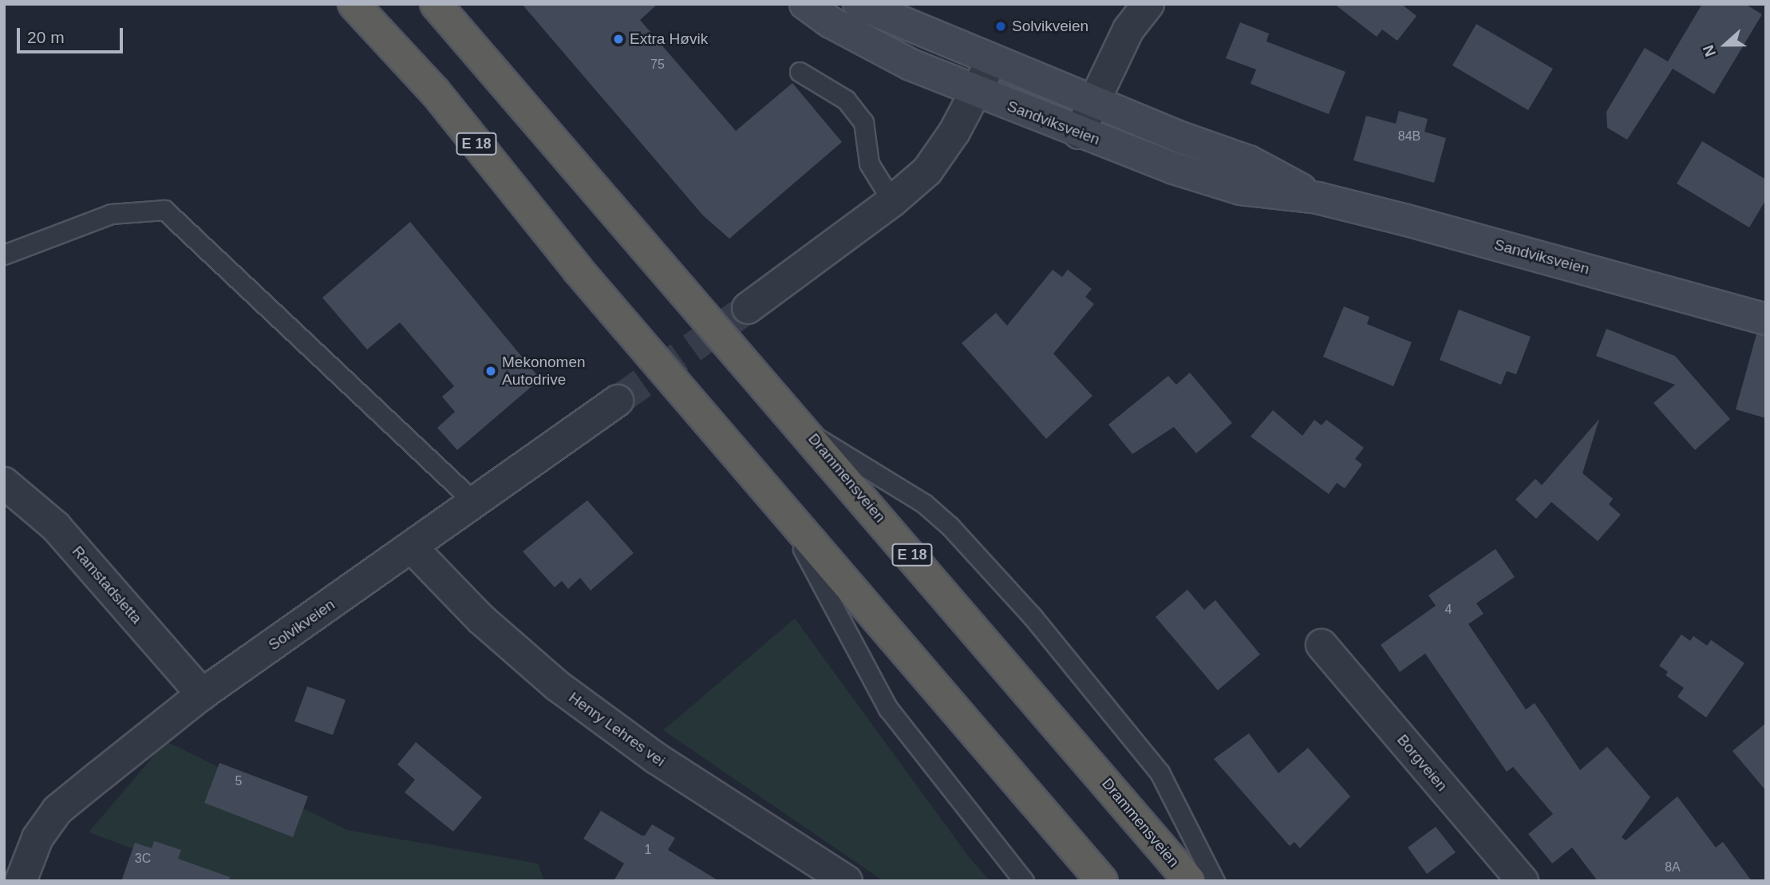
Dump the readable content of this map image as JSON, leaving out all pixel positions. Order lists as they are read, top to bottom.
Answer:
{
  "streets": {
    "highway": ["E 18", "Drammensveien"],
    "main road": ["Sandviksveien"],
    "street": [
      "Ramstadsletta",
      "Solvikveien",
      "Henry Lehres vei",
      "Borgveien"
    ]
  },
  "crossings": [
    ["Ramstadsletta", "Solvikveien"],
    ["Solvikveien", "Henry Lehres vei"]
  ],
  "places": ["Solvikveien", "Extra Høvik", "Mekonomen Autodrive"],
  "house_numbers": [
    "75",
    "84B",
    "4",
    "5",
    "1",
    "3C",
    "8A"
  ],
  "scale_bar": "20 m",
  "north": "left"
}
